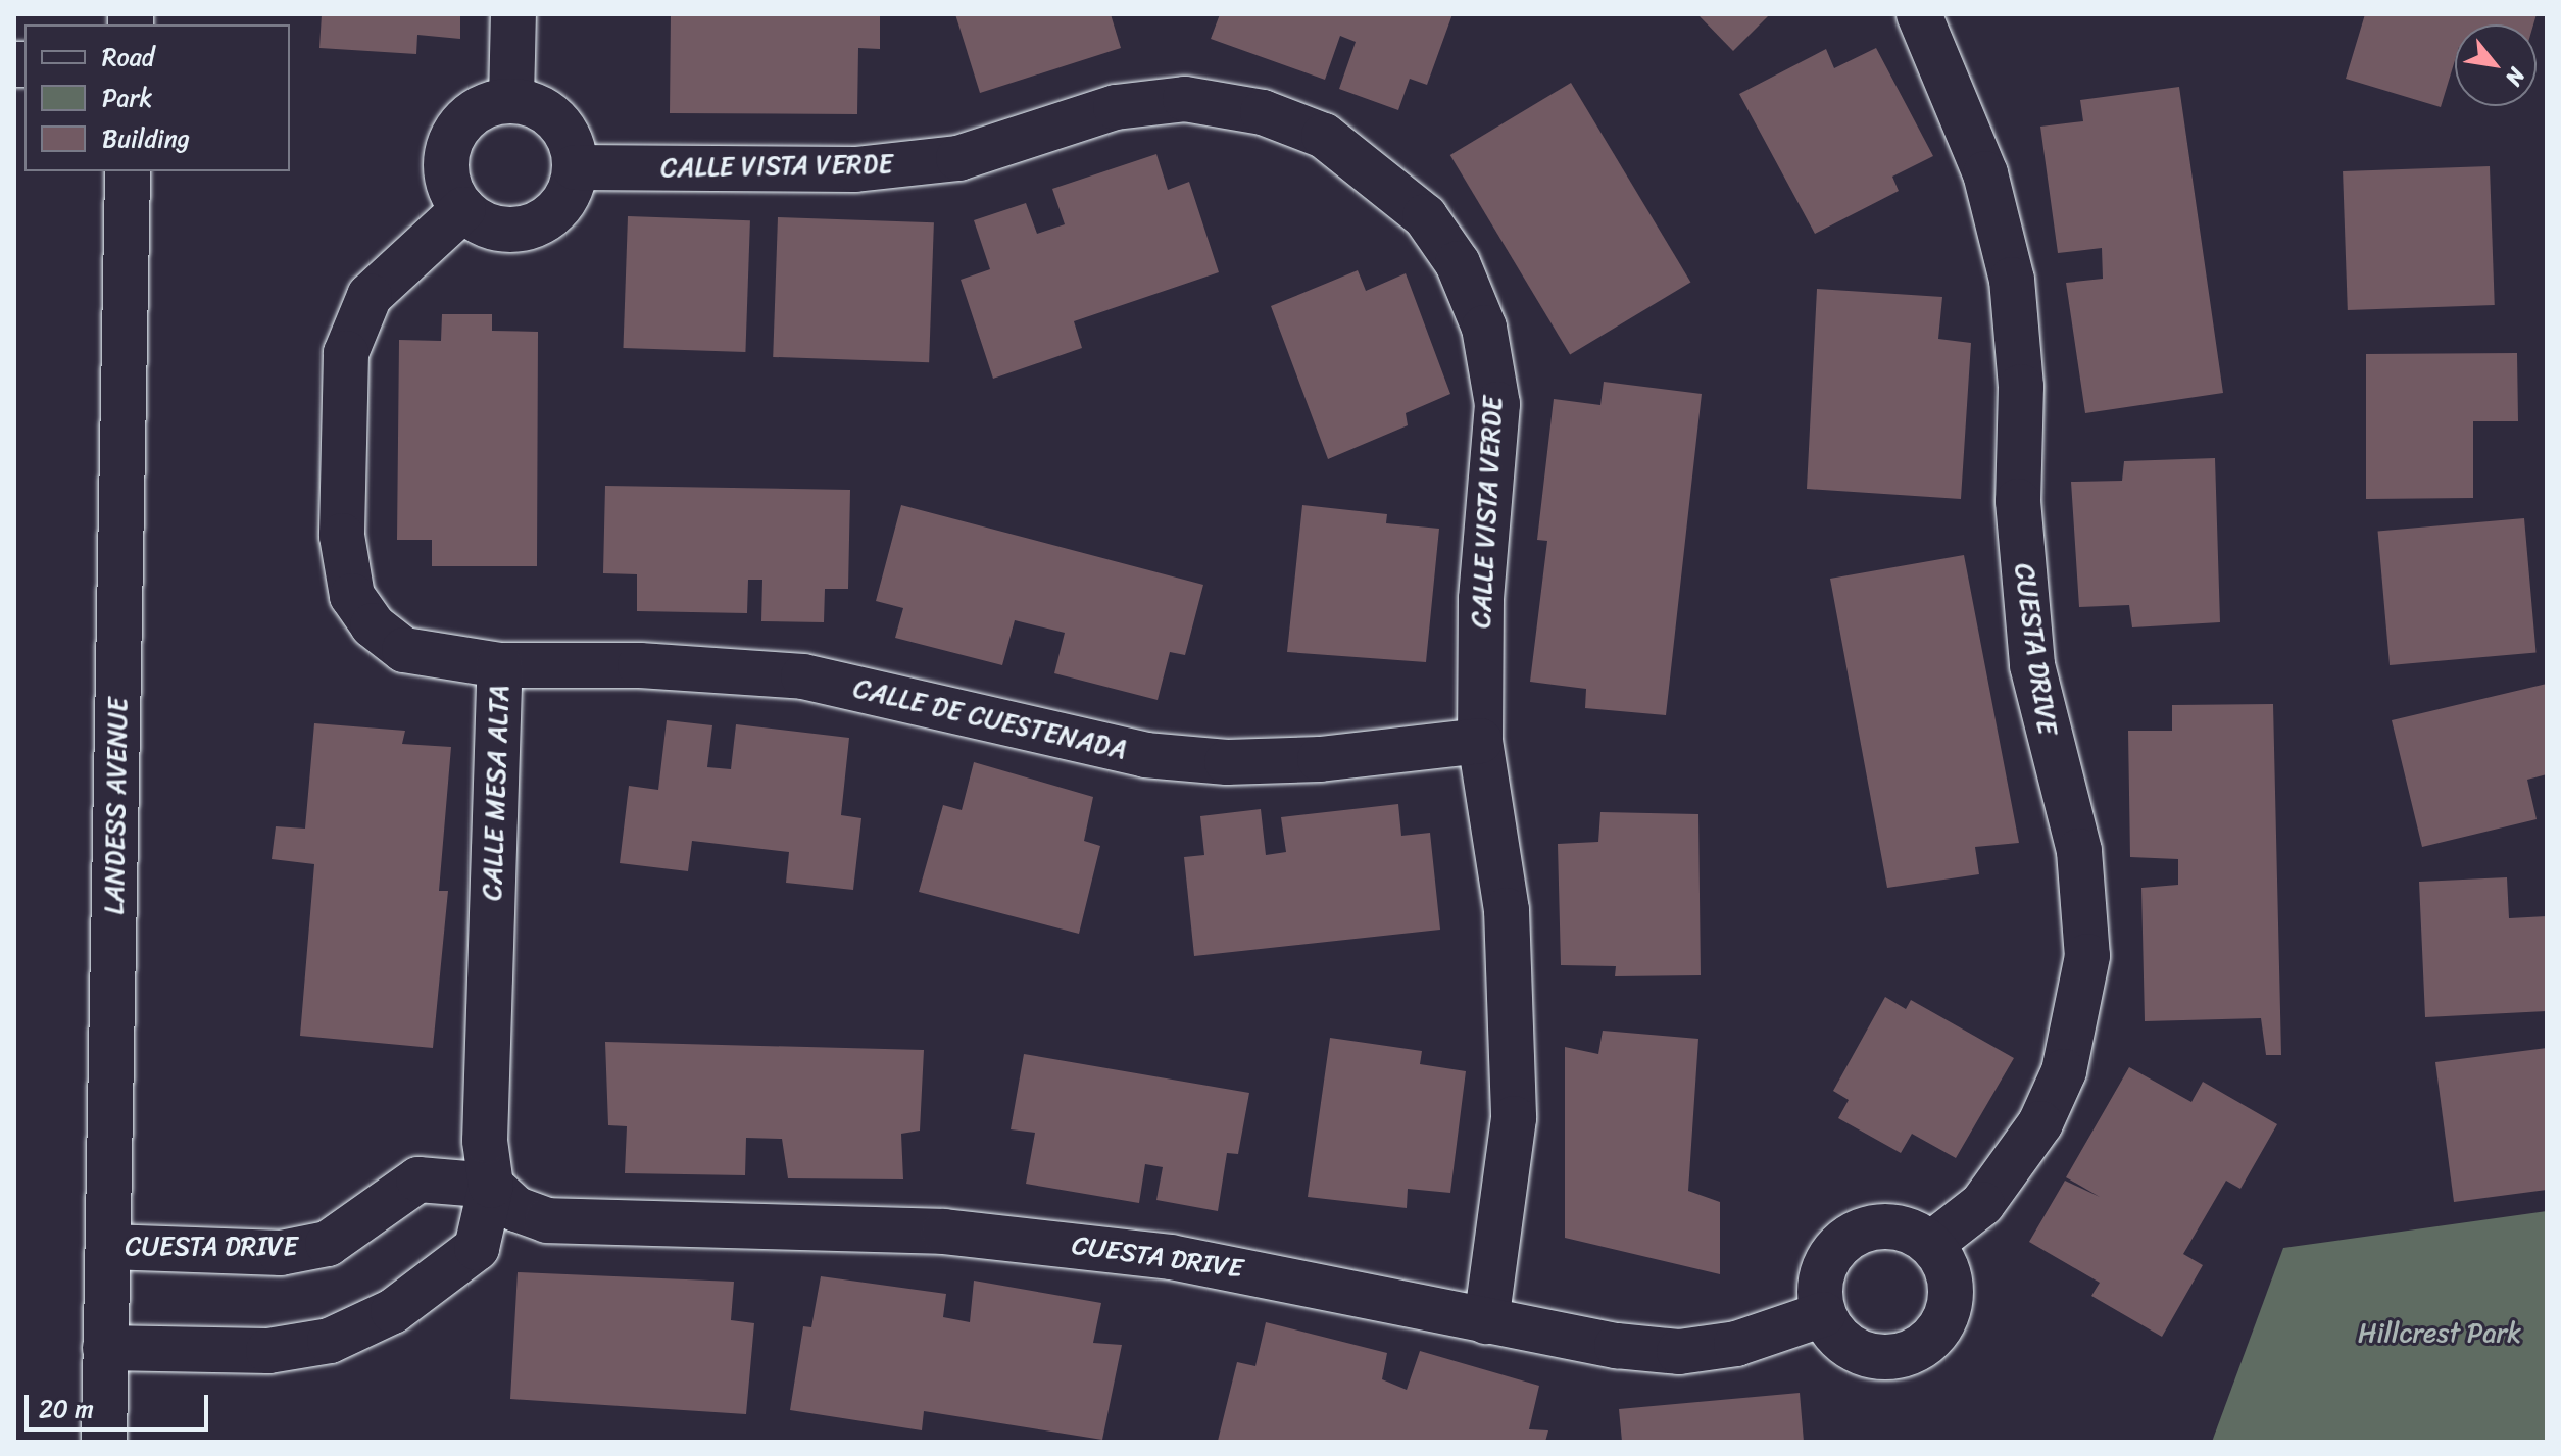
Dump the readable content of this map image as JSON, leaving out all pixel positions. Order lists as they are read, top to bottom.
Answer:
{
  "streets": {
    "street": [
      "CALLE VISTA VERDE",
      "CUESTA DRIVE",
      "CALLE DE CUESTENADA",
      "CALLE MESA ALTA",
      "LANDESS AVENUE"
    ]
  },
  "crossings": [
    ["CALLE VISTA VERDE", "CUESTA DRIVE"],
    ["CALLE VISTA VERDE", "CALLE DE CUESTENADA"],
    ["CALLE VISTA VERDE", "CALLE MESA ALTA"],
    ["CUESTA DRIVE", "CALLE MESA ALTA"],
    ["CUESTA DRIVE", "LANDESS AVENUE"],
    ["CALLE DE CUESTENADA", "CALLE MESA ALTA"]
  ],
  "parks": ["Hillcrest Park"],
  "legend": ["Road", "Park", "Building"],
  "scale_bar": "20 m",
  "north": "bottom right"
}
